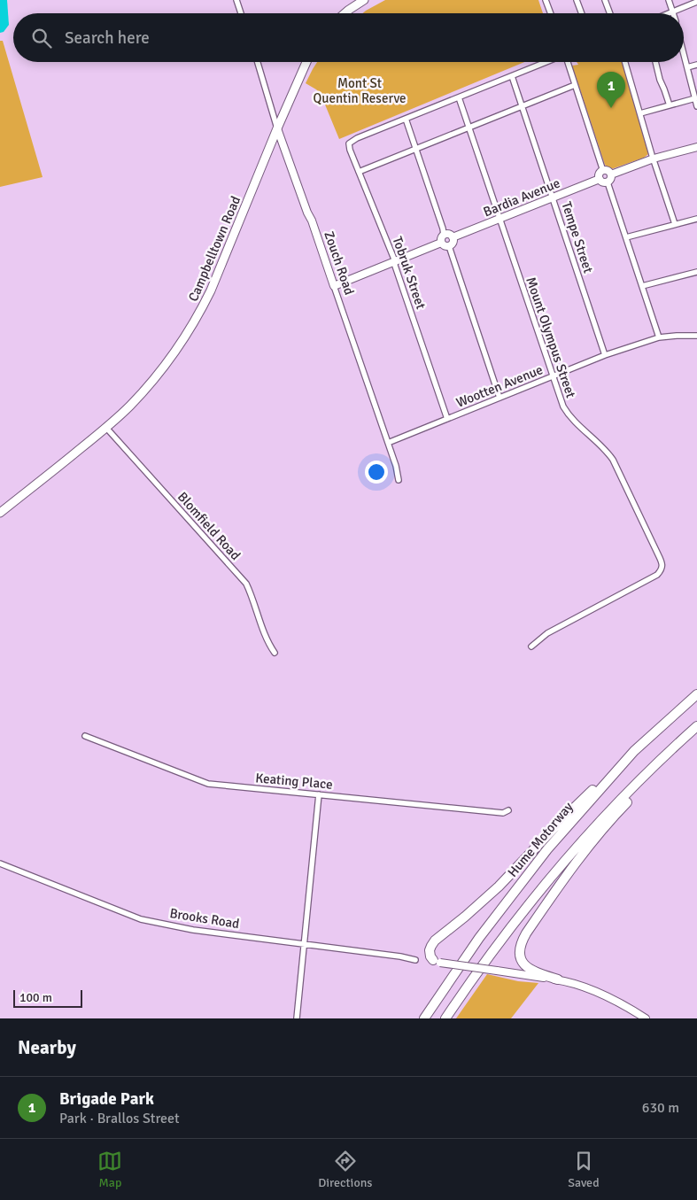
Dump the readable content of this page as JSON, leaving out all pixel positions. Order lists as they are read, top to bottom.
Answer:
{
  "streets": {
    "highway": ["Hume Motorway"],
    "main road": ["Campbelltown Road"],
    "street": [
      "Bardia Avenue",
      "Tempe Street",
      "Zouch Road",
      "Tobruk Street",
      "Mount Olympus Street",
      "Wootten Avenue",
      "Blomfield Road",
      "Keating Place",
      "Brooks Road"
    ]
  },
  "crossings": [
    ["Bardia Avenue", "Tempe Street"],
    ["Bardia Avenue", "Mount Olympus Street"],
    ["Tempe Street", "Wootten Avenue"],
    ["Campbelltown Road", "Zouch Road"],
    ["Campbelltown Road", "Blomfield Road"],
    ["Zouch Road", "Wootten Avenue"],
    ["Tobruk Street", "Wootten Avenue"],
    ["Mount Olympus Street", "Wootten Avenue"]
  ],
  "parks": ["Mont St Quentin Reserve"],
  "scale_bar": "100 m",
  "page": {
    "search": "Search here",
    "pins": "1",
    "scale": "100 m",
    "heading": "Nearby",
    "list": [
      {
        "mark": "1",
        "name": "Brigade Park",
        "note": "Park · Brallos Street",
        "value": "630 m"
      }
    ],
    "nav": ["Map", "Directions", "Saved"]
  }
}
